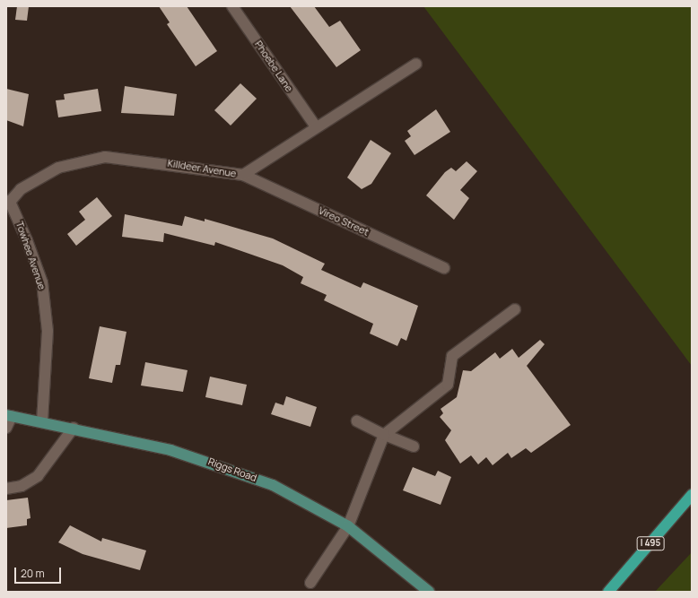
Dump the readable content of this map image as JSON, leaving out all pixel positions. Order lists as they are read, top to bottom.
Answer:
{
  "streets": {
    "highway": ["I 495"],
    "main road": ["Riggs Road"],
    "street": [
      "Phoebe Lane",
      "Killdeer Avenue",
      "Vireo Street",
      "Towhee Avenue"
    ]
  },
  "crossings": [
    ["Phoebe Lane", "Killdeer Avenue"],
    ["Killdeer Avenue", "Vireo Street"],
    ["Killdeer Avenue", "Towhee Avenue"],
    ["Towhee Avenue", "Riggs Road"]
  ],
  "scale_bar": "20 m"
}
